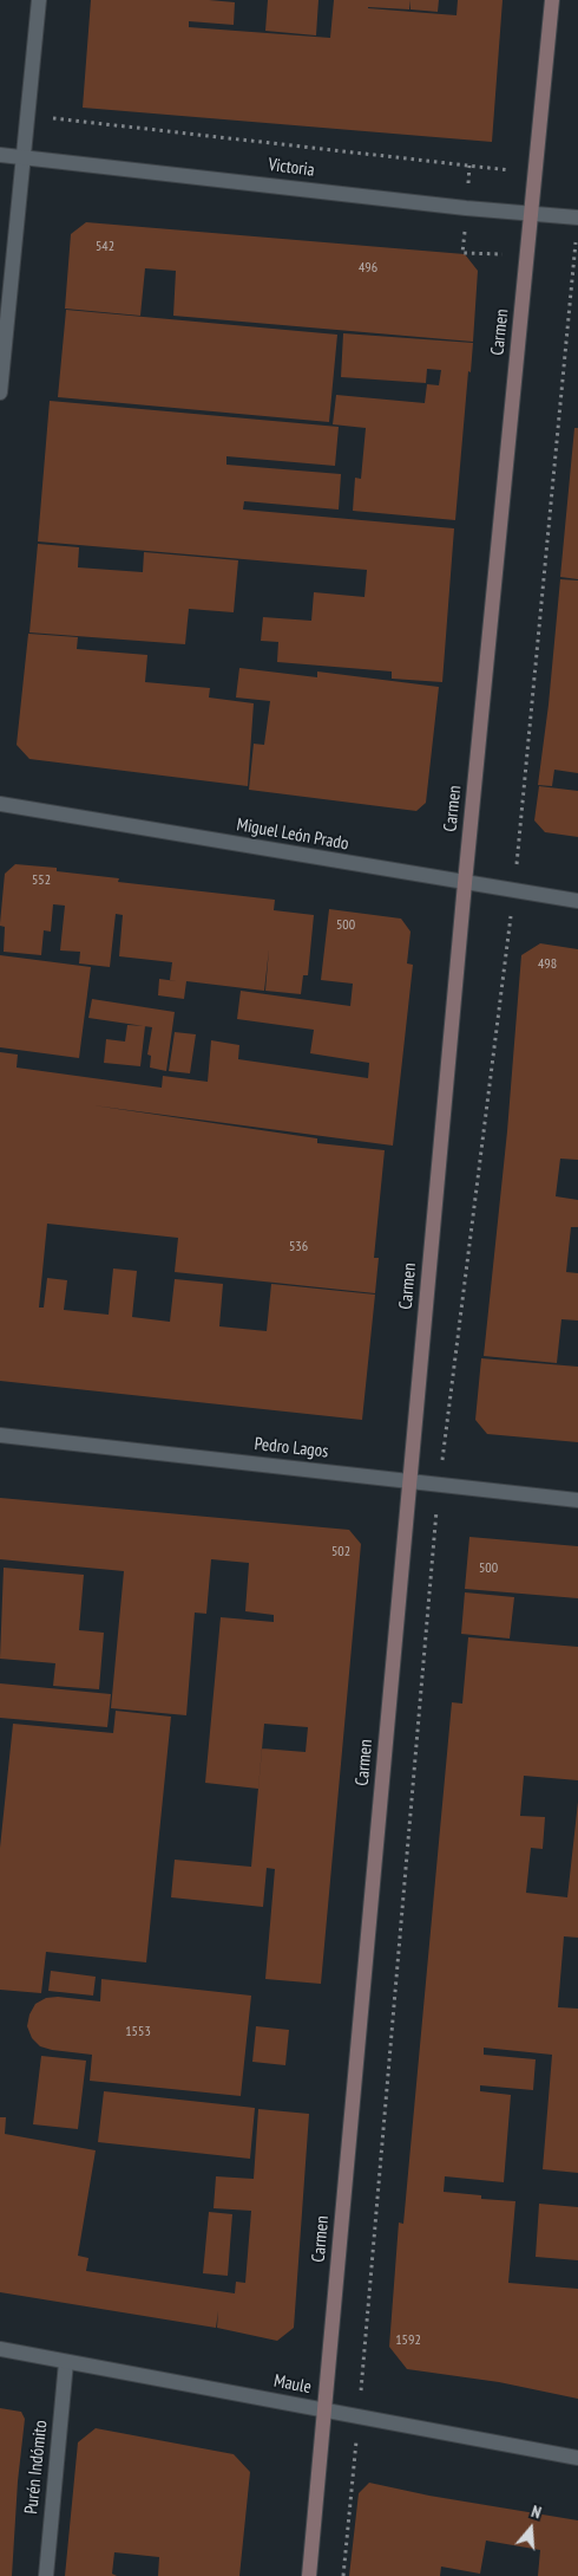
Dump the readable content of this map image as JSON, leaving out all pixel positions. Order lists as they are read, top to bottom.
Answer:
{
  "streets": {
    "main road": ["Carmen"],
    "street": [
      "Victoria",
      "Miguel León Prado",
      "Pedro Lagos",
      "Maule",
      "Purén Indómito"
    ]
  },
  "crossings": [
    ["Victoria", "Carmen"],
    ["Carmen", "Miguel León Prado"],
    ["Carmen", "Pedro Lagos"],
    ["Carmen", "Maule"],
    ["Maule", "Purén Indómito"]
  ],
  "house_numbers": [
    "542",
    "496",
    "552",
    "500",
    "498",
    "536",
    "502",
    "500",
    "1553",
    "1592"
  ],
  "north": "top"
}
